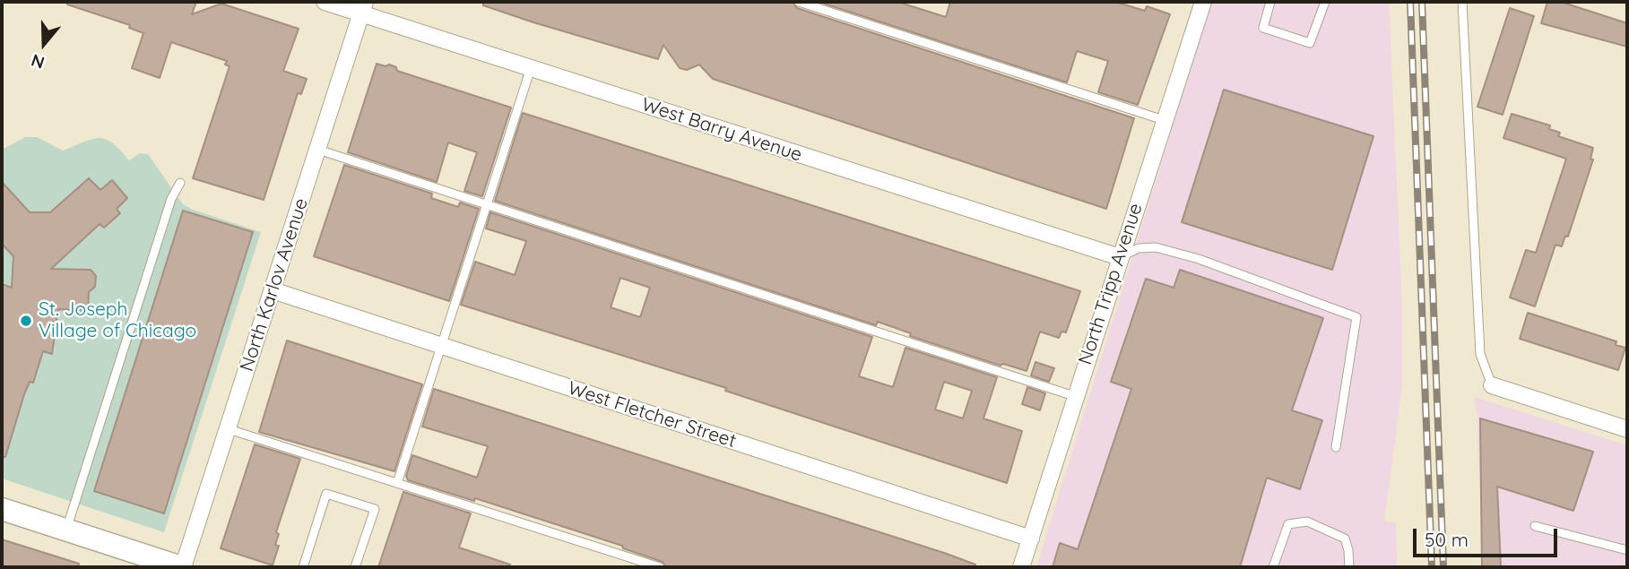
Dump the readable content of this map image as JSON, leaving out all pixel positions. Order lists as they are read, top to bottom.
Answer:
{
  "streets": {
    "street": [
      "West Barry Avenue",
      "North Tripp Avenue",
      "North Karlov Avenue",
      "West Fletcher Street"
    ]
  },
  "crossings": [
    ["West Barry Avenue", "North Tripp Avenue"],
    ["West Barry Avenue", "North Karlov Avenue"],
    ["North Tripp Avenue", "West Fletcher Street"],
    ["North Karlov Avenue", "West Fletcher Street"]
  ],
  "places": ["St. Joseph Village of Chicago"],
  "scale_bar": "50 m",
  "north": "bottom"
}
